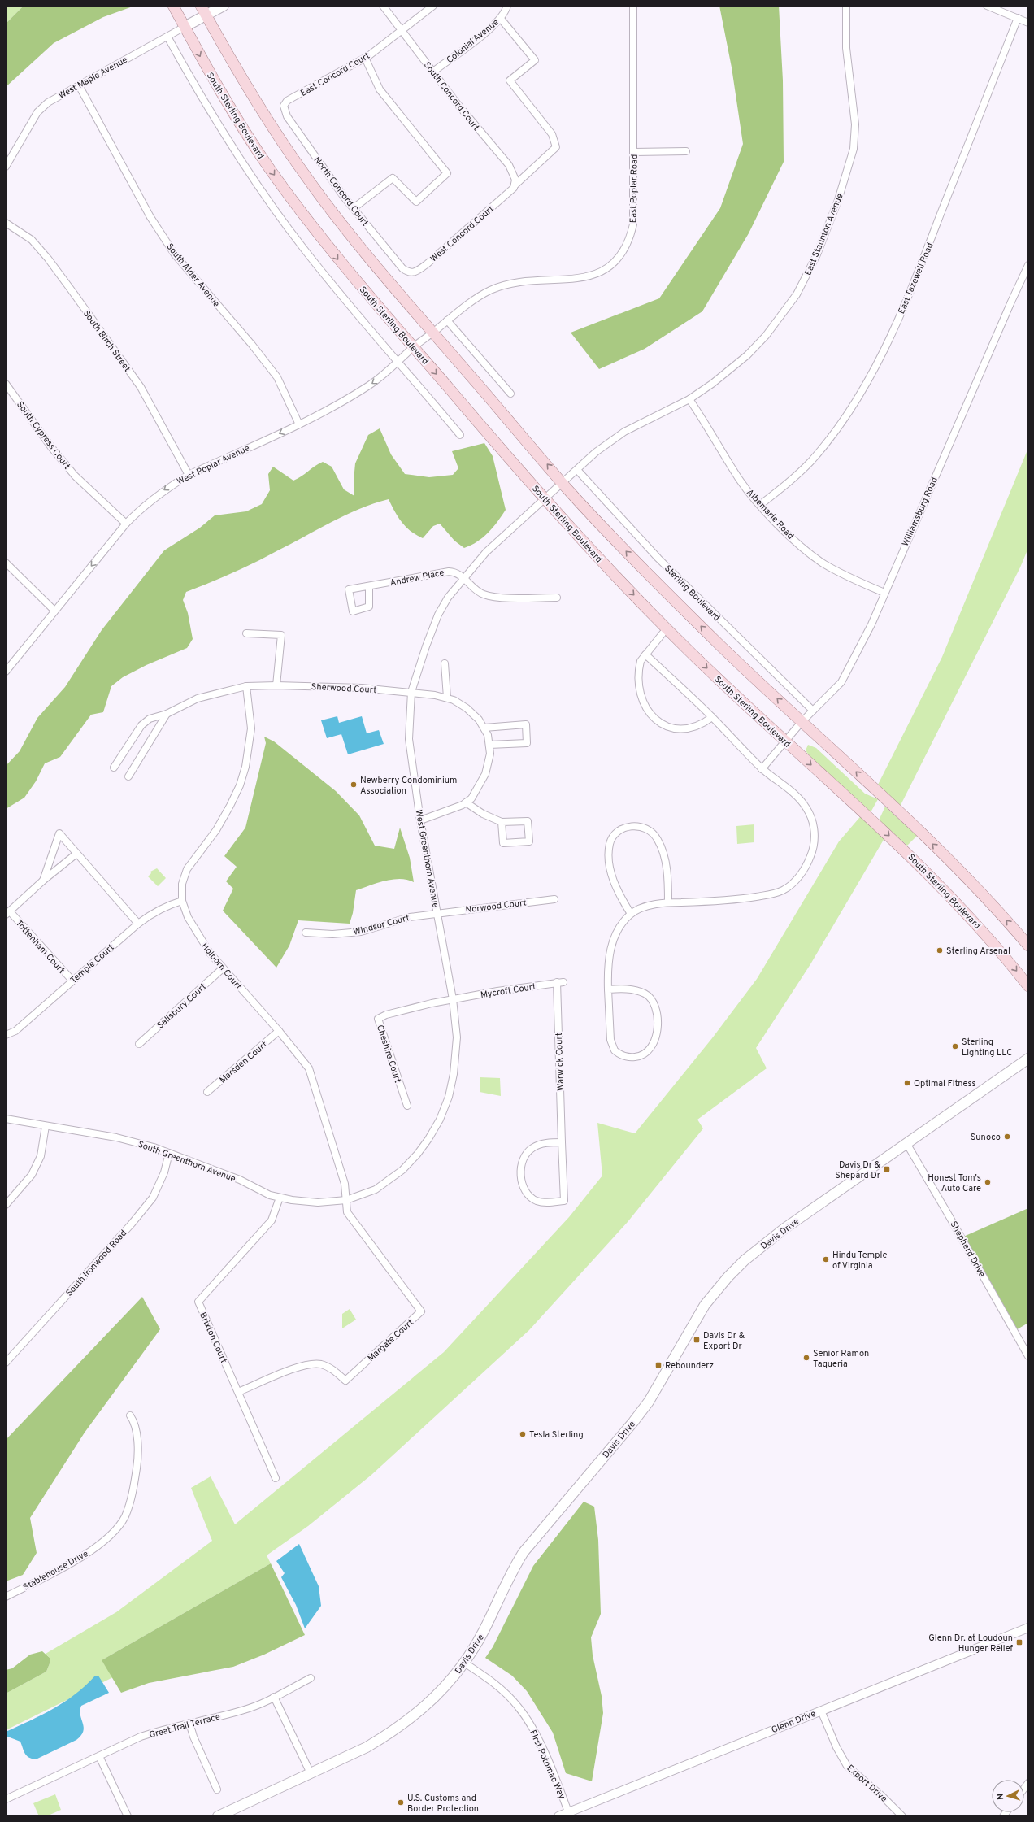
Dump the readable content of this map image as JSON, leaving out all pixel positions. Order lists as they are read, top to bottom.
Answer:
{
  "streets": {
    "main road": ["West Maple Avenue", "South Sterling Boulevard", "Davis Drive"],
    "street": [
      "Colonial Avenue",
      "East Concord Court",
      "South Concord Court",
      "East Poplar Road",
      "North Concord Court",
      "West Concord Court",
      "East Staunton Avenue",
      "South Alder Avenue",
      "East Tazewell Road",
      "South Birch Street",
      "South Cypress Court",
      "West Poplar Avenue",
      "Williamsburg Road",
      "Albemarle Road",
      "Andrew Place",
      "Sterling Boulevard",
      "Sherwood Court",
      "West Greenthorn Avenue",
      "Norwood Court",
      "Windsor Court",
      "Tottenham Court",
      "Temple Court",
      "Holborn Court",
      "Mycroft Court",
      "Salisbury Court",
      "Cheshire Court",
      "Marsden Court",
      "Warwick Court",
      "South Greenthorn Avenue",
      "Shepherd Drive",
      "South Ironwood Road",
      "Brixton Court",
      "Margate Court",
      "Stablehouse Drive",
      "Glenn Drive",
      "Great Trail Terrace",
      "First Potomac Way",
      "Export Drive"
    ]
  },
  "crossings": [
    ["Colonial Avenue", "South Concord Court"],
    ["Colonial Avenue", "West Concord Court"],
    ["East Concord Court", "South Concord Court"],
    ["East Concord Court", "North Concord Court"],
    ["West Maple Avenue", "South Sterling Boulevard"],
    ["West Maple Avenue", "South Alder Avenue"],
    ["South Concord Court", "West Concord Court"],
    ["South Sterling Boulevard", "West Poplar Avenue"],
    ["South Sterling Boulevard", "Williamsburg Road"],
    ["South Sterling Boulevard", "West Greenthorn Avenue"],
    ["East Poplar Road", "West Poplar Avenue"],
    ["North Concord Court", "West Concord Court"],
    ["East Staunton Avenue", "Albemarle Road"],
    ["East Staunton Avenue", "Sterling Boulevard"],
    ["East Staunton Avenue", "West Greenthorn Avenue"],
    ["South Alder Avenue", "West Poplar Avenue"],
    ["East Tazewell Road", "Albemarle Road"],
    ["South Birch Street", "West Poplar Avenue"],
    ["South Cypress Court", "West Poplar Avenue"],
    ["Williamsburg Road", "Albemarle Road"],
    ["Williamsburg Road", "Sterling Boulevard"],
    ["Andrew Place", "West Greenthorn Avenue"],
    ["Sherwood Court", "West Greenthorn Avenue"],
    ["Sherwood Court", "Holborn Court"],
    ["West Greenthorn Avenue", "Norwood Court"],
    ["West Greenthorn Avenue", "Windsor Court"],
    ["West Greenthorn Avenue", "Holborn Court"],
    ["West Greenthorn Avenue", "Mycroft Court"],
    ["West Greenthorn Avenue", "Cheshire Court"],
    ["West Greenthorn Avenue", "South Greenthorn Avenue"],
    ["West Greenthorn Avenue", "Margate Court"],
    ["Norwood Court", "Windsor Court"],
    ["Tottenham Court", "Temple Court"],
    ["Temple Court", "Holborn Court"],
    ["Holborn Court", "Salisbury Court"],
    ["Holborn Court", "Marsden Court"],
    ["Holborn Court", "South Greenthorn Avenue"],
    ["Holborn Court", "Margate Court"],
    ["Mycroft Court", "Cheshire Court"],
    ["Mycroft Court", "Warwick Court"],
    ["South Greenthorn Avenue", "South Ironwood Road"],
    ["South Greenthorn Avenue", "Brixton Court"],
    ["South Greenthorn Avenue", "Margate Court"],
    ["Davis Drive", "Shepherd Drive"],
    ["Davis Drive", "First Potomac Way"],
    ["Brixton Court", "Margate Court"],
    ["Glenn Drive", "First Potomac Way"],
    ["Glenn Drive", "Export Drive"]
  ],
  "one_way": ["West Poplar Avenue"],
  "places": {
    "other": [
      "Newberry Condominium Association",
      "Sterling Arsenal",
      "Sterling Lighting LLC",
      "Optimal Fitness",
      "Sunoco",
      "Honest Tom's Auto Care",
      "Hindu Temple of Virginia",
      "Senior Ramon Taqueria",
      "Tesla Sterling",
      "U.S. Customs and Border Protection"
    ],
    "transit": [
      "Davis Dr & Shepard Dr",
      "Davis Dr & Export Dr",
      "Rebounderz",
      "Glenn Dr. at Loudoun Hunger Relief"
    ]
  },
  "north": "left"
}
